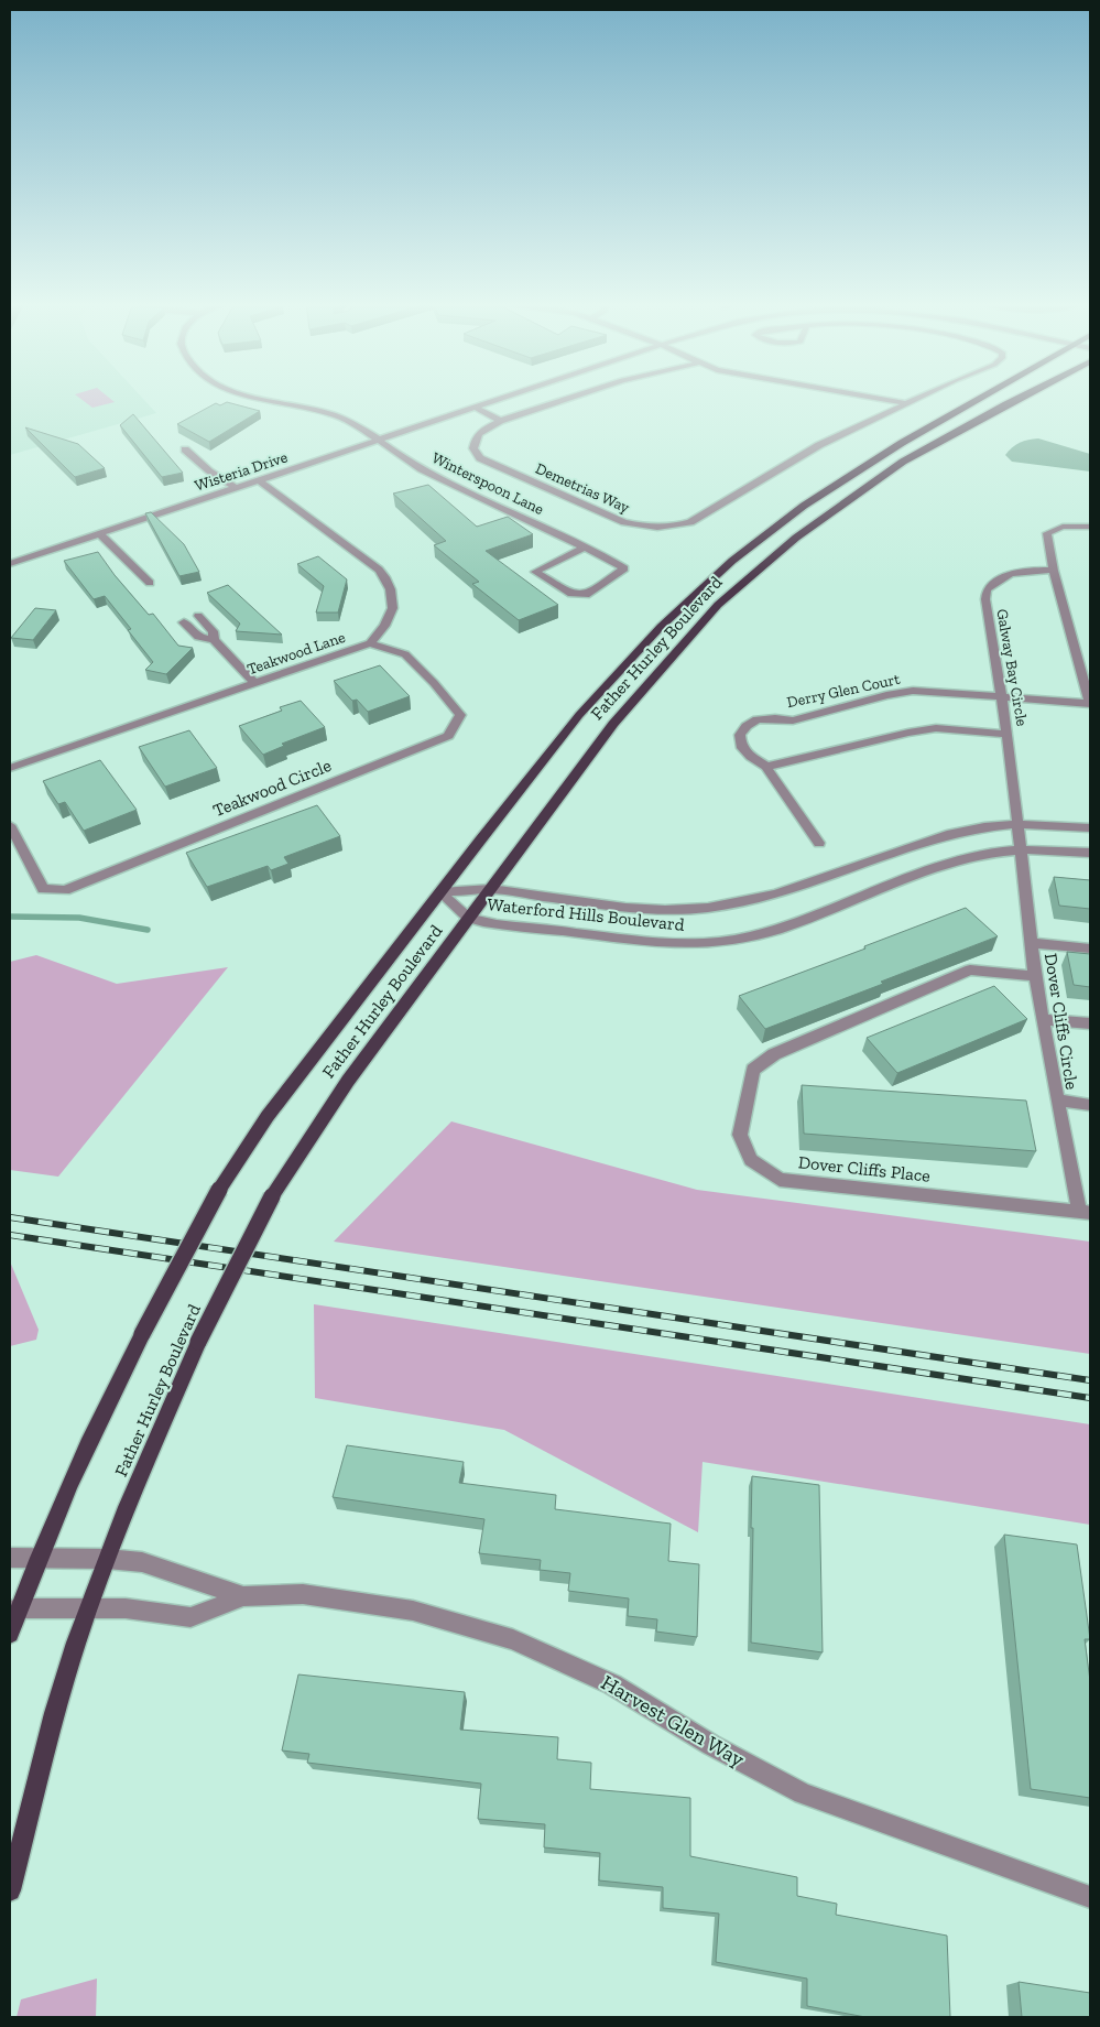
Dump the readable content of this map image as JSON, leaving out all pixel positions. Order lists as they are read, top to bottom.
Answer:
{
  "streets": {
    "main road": ["Father Hurley Boulevard"],
    "street": [
      "Wisteria Drive",
      "Winterspoon Lane",
      "Demetrias Way",
      "Teakwood Lane",
      "Galway Bay Circle",
      "Derry Glen Court",
      "Teakwood Circle",
      "Waterford Hills Boulevard",
      "Dover Cliffs Circle",
      "Dover Cliffs Place",
      "Harvest Glen Way"
    ]
  },
  "crossings": [
    ["Wisteria Drive", "Winterspoon Lane"],
    ["Wisteria Drive", "Teakwood Lane"],
    ["Father Hurley Boulevard", "Waterford Hills Boulevard"],
    ["Father Hurley Boulevard", "Harvest Glen Way"],
    ["Teakwood Lane", "Teakwood Circle"],
    ["Galway Bay Circle", "Derry Glen Court"],
    ["Galway Bay Circle", "Waterford Hills Boulevard"],
    ["Galway Bay Circle", "Dover Cliffs Circle"],
    ["Waterford Hills Boulevard", "Dover Cliffs Circle"],
    ["Dover Cliffs Circle", "Dover Cliffs Place"]
  ]
}
